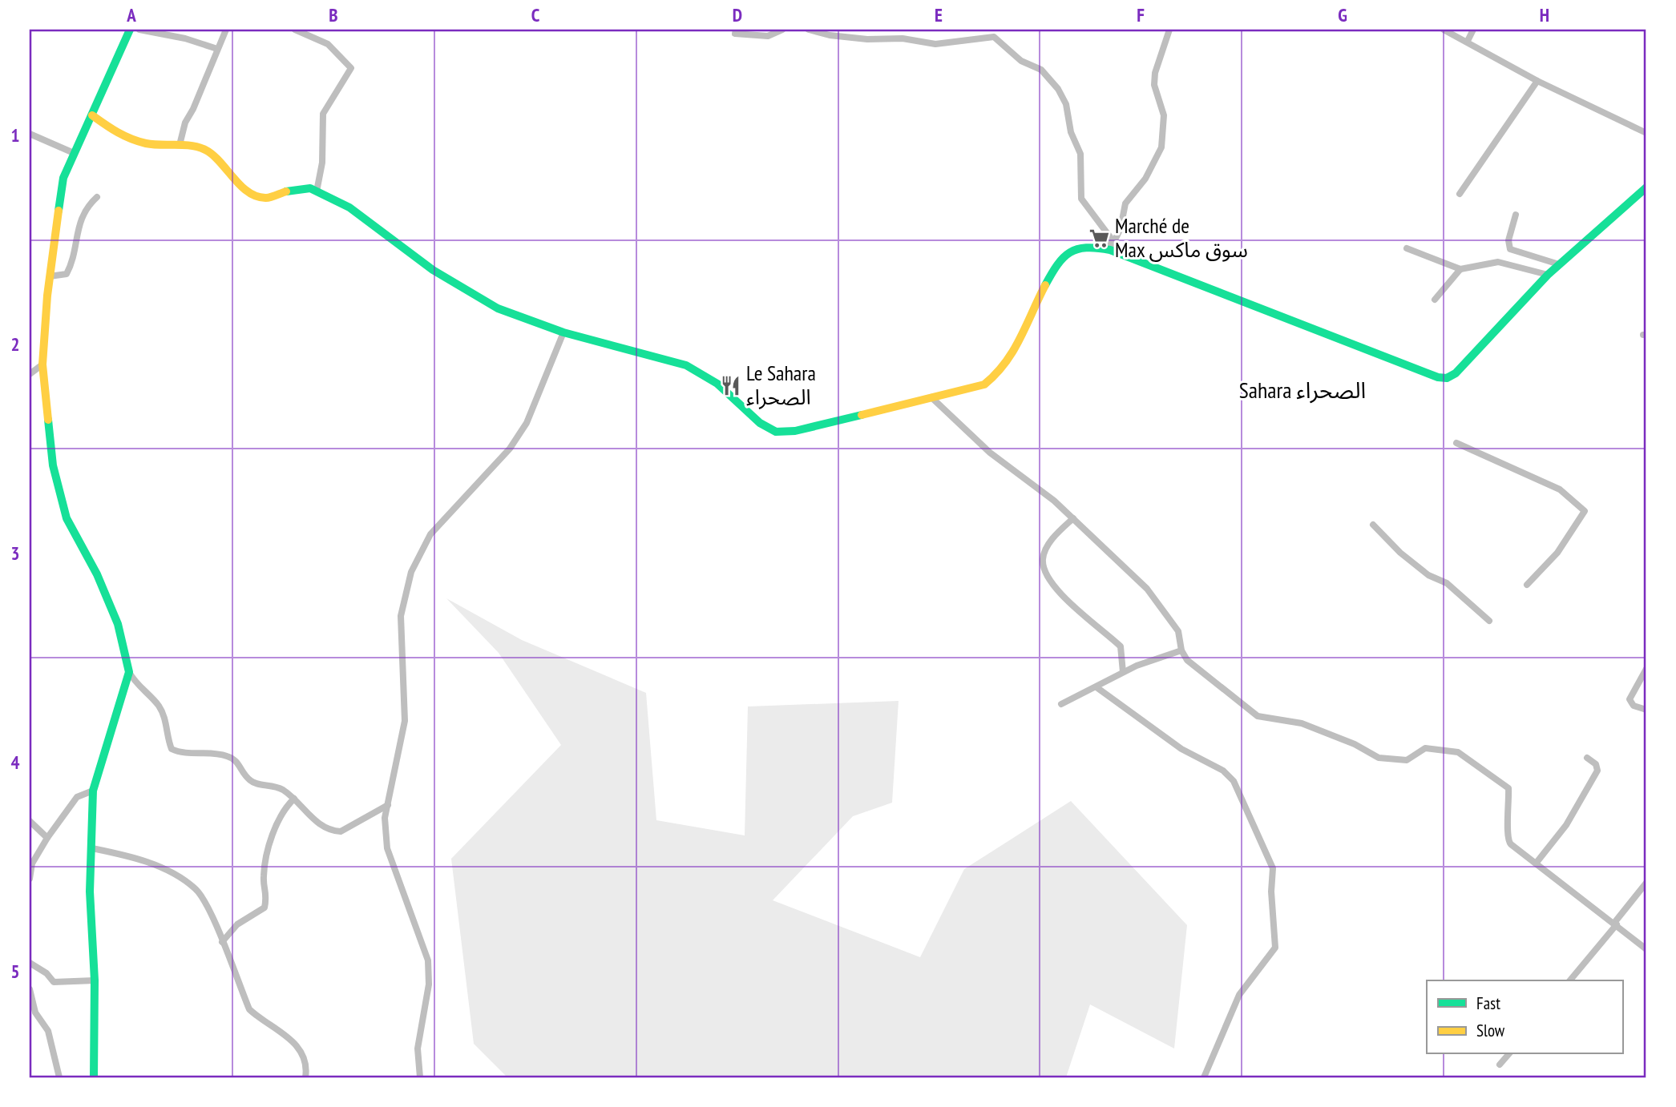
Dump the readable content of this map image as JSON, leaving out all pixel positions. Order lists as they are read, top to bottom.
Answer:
{
  "districts": ["Sahara الصحراء"],
  "places": {
    "supermarket": ["Marché de Max سوق ماكس"],
    "restaurant": ["Le Sahara الصحراء"]
  },
  "legend": ["Fast", "Slow"],
  "grid": {
    "columns": [
      "A",
      "B",
      "C",
      "D",
      "E",
      "F",
      "G",
      "H"
    ],
    "rows": [
      "1",
      "2",
      "3",
      "4",
      "5"
    ]
  }
}
